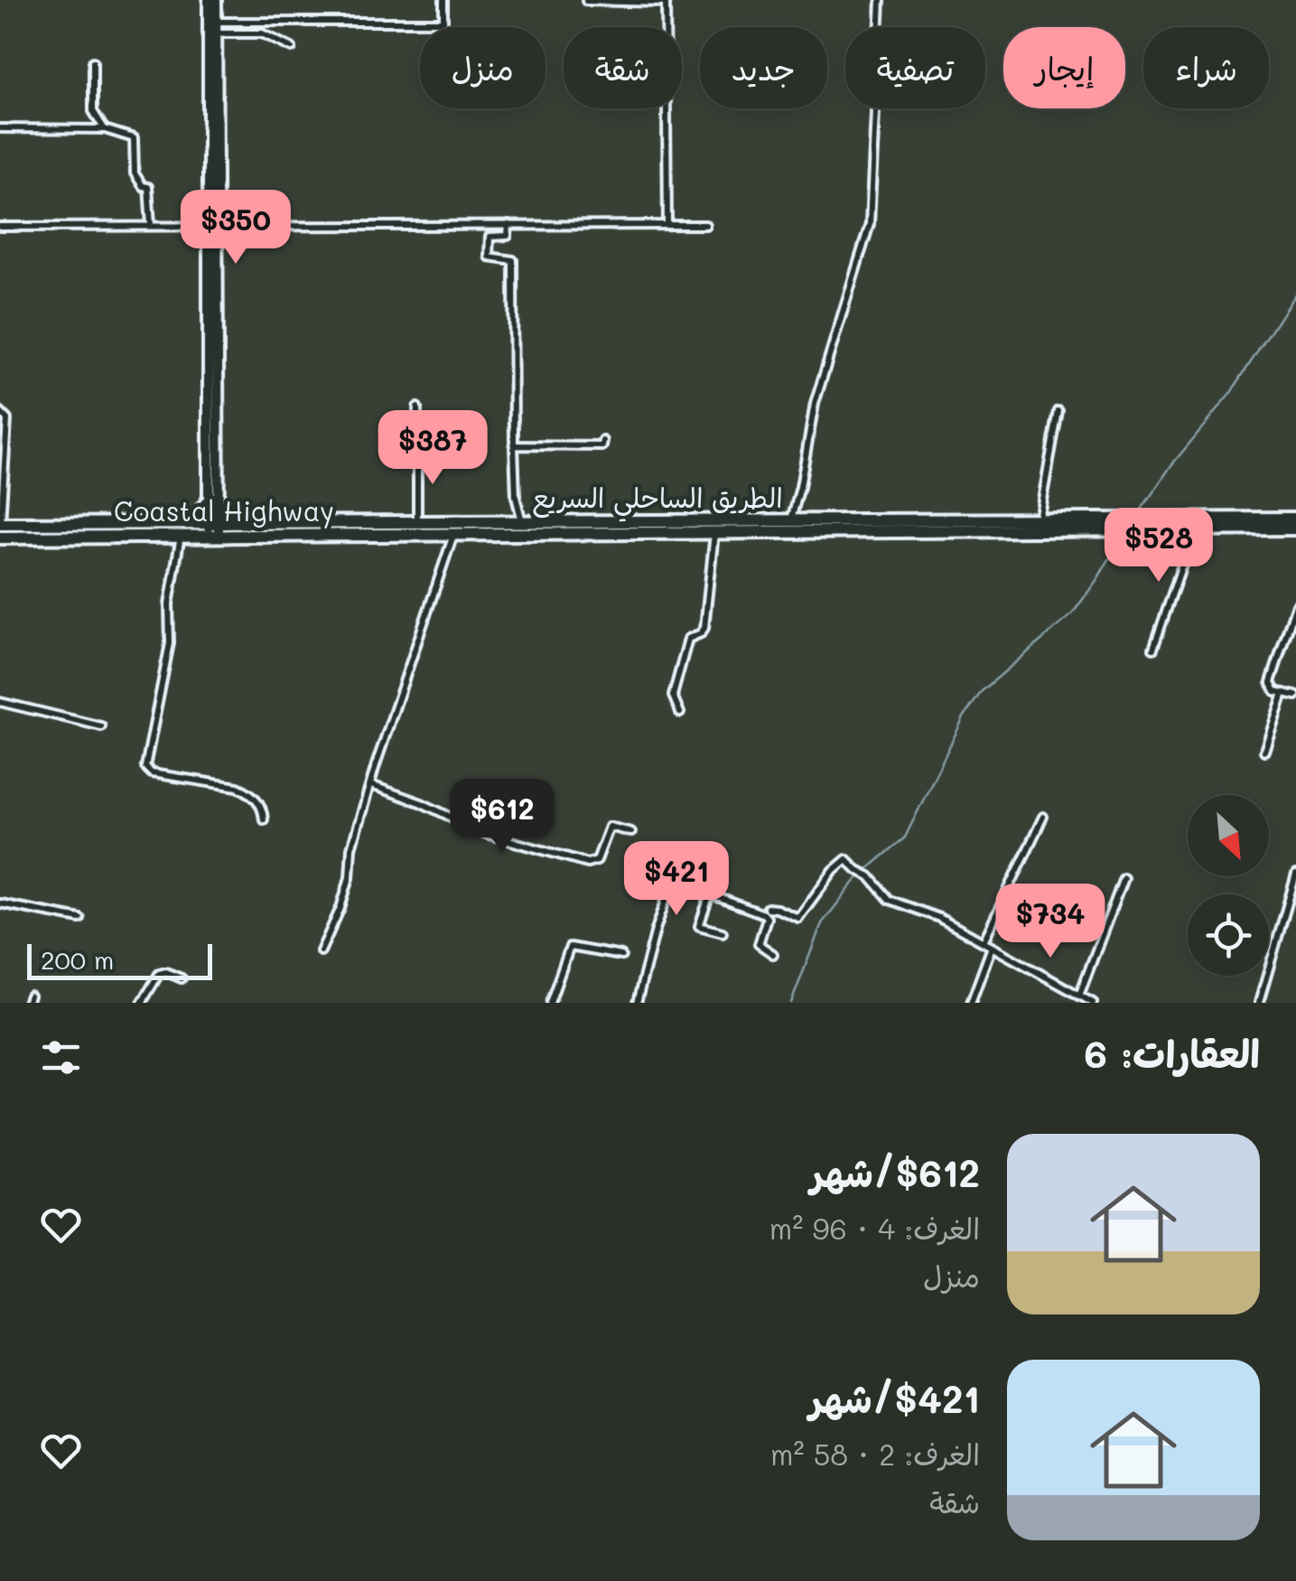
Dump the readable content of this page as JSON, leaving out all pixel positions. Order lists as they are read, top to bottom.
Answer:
{
  "streets": {
    "highway": ["الطريق الساحلي السريع", "Coastal Highway"]
  },
  "crossings": [
    ["الطريق الساحلي السريع", "Coastal Highway"]
  ],
  "scale_bar": "200 m",
  "north": "bottom right",
  "page": {
    "chip": [
      "شراء",
      "إيجار",
      "تصفية",
      "جديد",
      "شقة",
      "منزل"
    ],
    "price": [
      "$350",
      "$387",
      "$528",
      "$612",
      "$421",
      "$734"
    ],
    "scale": "200 m",
    "heading": "العقارات: 6",
    "list": [
      {
        "name": "$612/شهر",
        "note": "الغرف: 4 · 96 m² · منزل"
      },
      {
        "name": "$421/شهر",
        "note": "الغرف: 2 · 58 m² · شقة"
      }
    ]
  }
}
